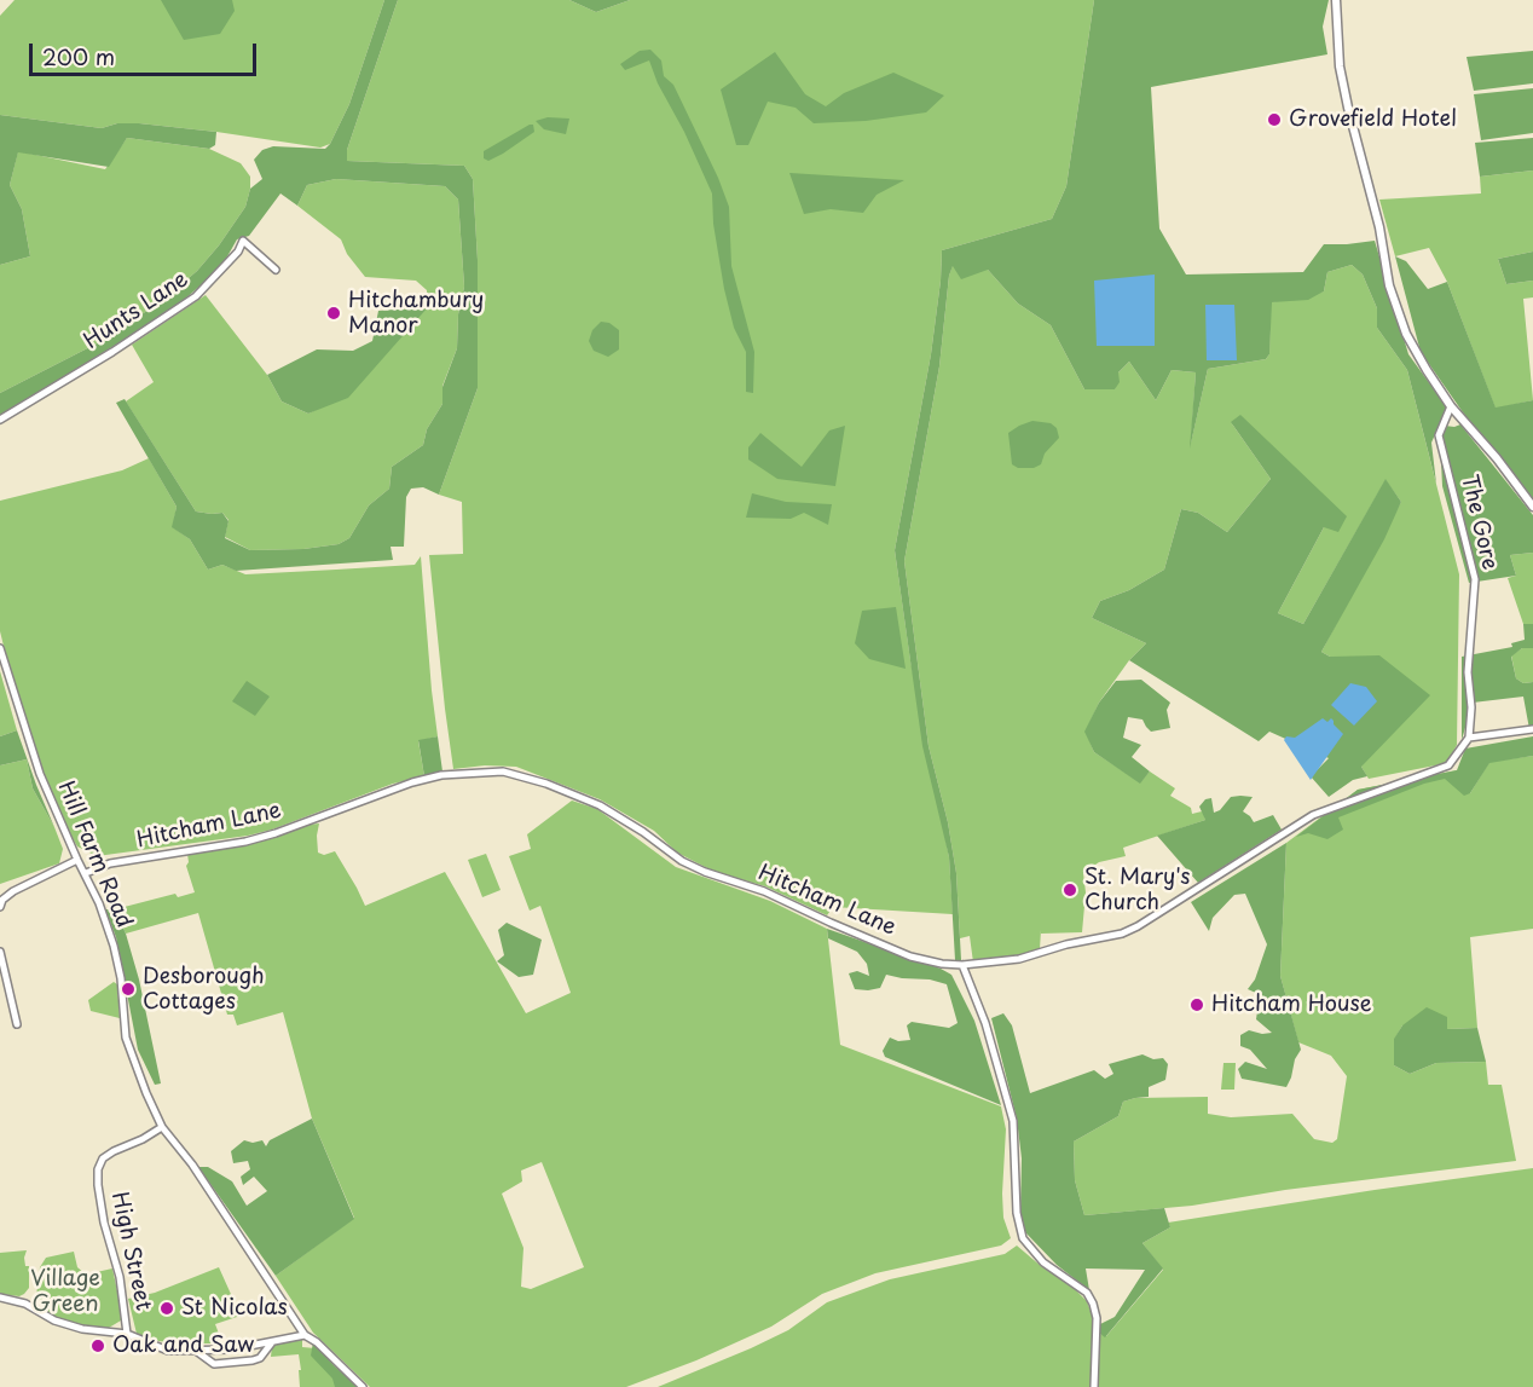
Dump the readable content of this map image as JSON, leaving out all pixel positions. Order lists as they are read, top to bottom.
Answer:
{
  "streets": {
    "street": [
      "Hunts Lane",
      "The Gore",
      "Hitcham Lane",
      "Hill Farm Road",
      "High Street"
    ]
  },
  "crossings": [
    ["The Gore", "Hitcham Lane"],
    ["Hitcham Lane", "Hill Farm Road"],
    ["Hill Farm Road", "High Street"]
  ],
  "parks": ["Village Green"],
  "places": [
    "Grovefield Hotel",
    "Hitchambury Manor",
    "St. Mary's Church",
    "Desborough Cottages",
    "Hitcham House",
    "St Nicolas",
    "Oak and Saw"
  ],
  "scale_bar": "200 m"
}
